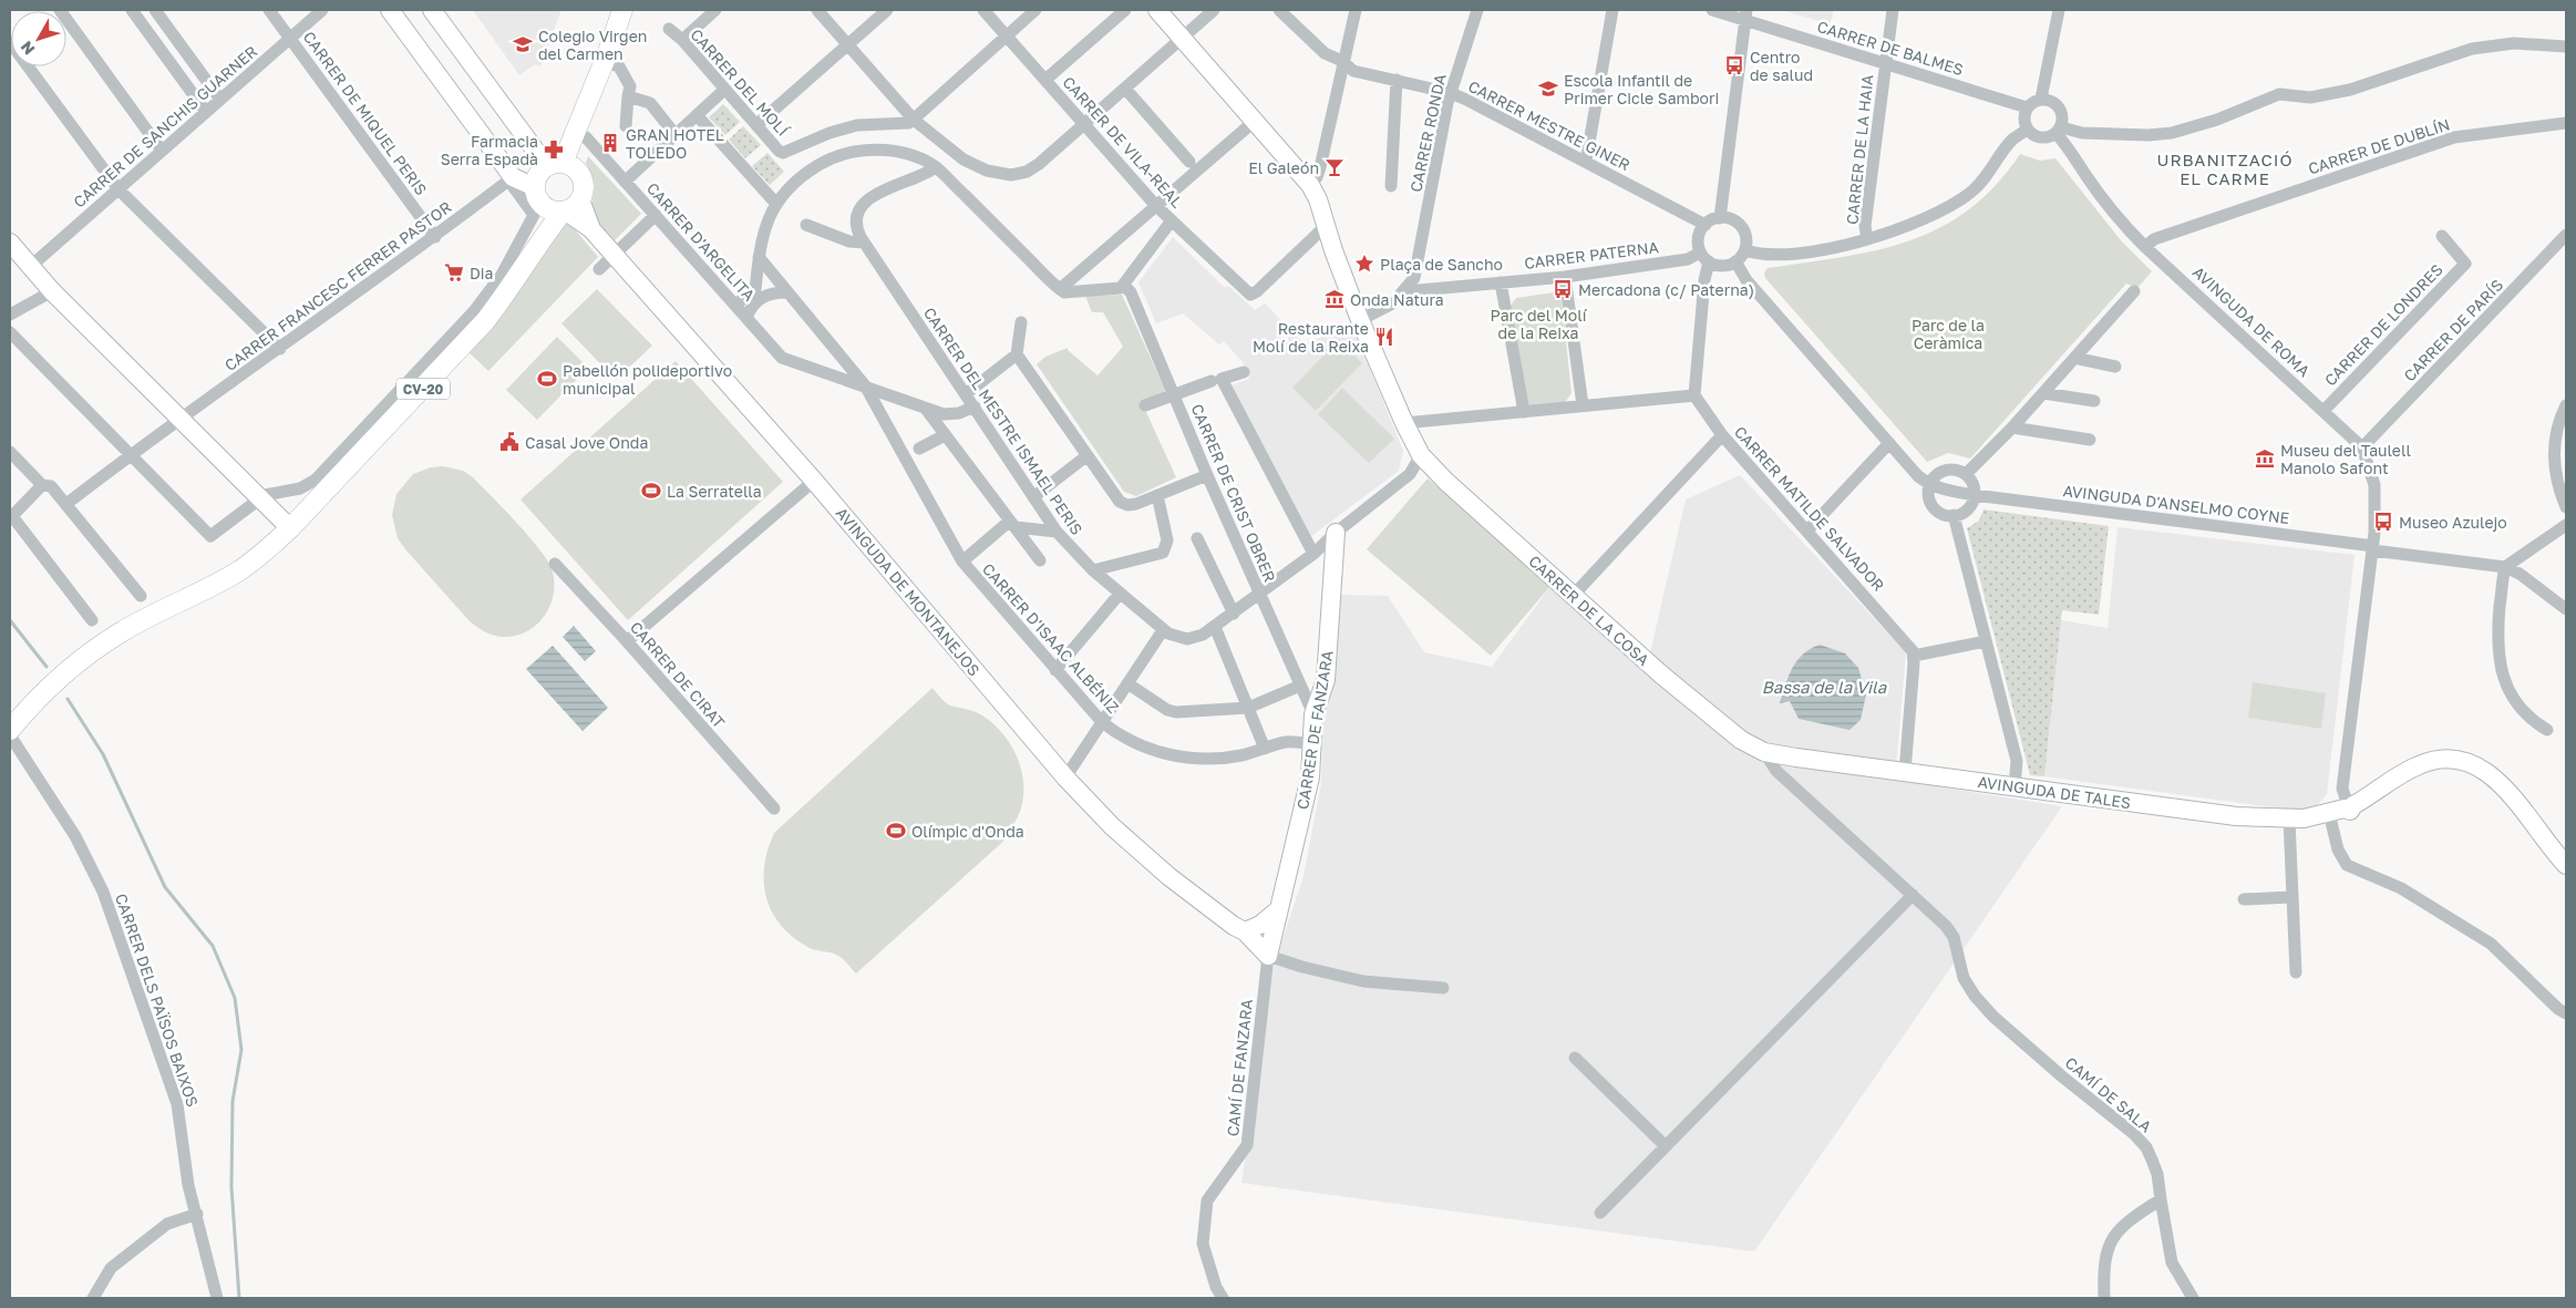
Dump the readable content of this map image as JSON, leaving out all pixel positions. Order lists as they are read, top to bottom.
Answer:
{
  "streets": {
    "main road": [
      "CV-20",
      "AVINGUDA DE MONTANEJOS",
      "CARRER DE LA COSA",
      "CARRER DE FANZARA",
      "AVINGUDA DE TALES"
    ],
    "street": [
      "CARRER DE BALMES",
      "CARRER DEL MOLÍ",
      "CARRER DE MIQUEL PERIS",
      "CARRER MESTRE GINER",
      "CARRER DE SANCHIS GUARNER",
      "CARRER RONDA",
      "CARRER DE VILA-REAL",
      "CARRER DE DUBLÍN",
      "CARRER DE LA HAIA",
      "CARRER D'ARGELITA",
      "CARRER PATERNA",
      "CARRER FRANCESC FERRER PASTOR",
      "AVINGUDA DE ROMA",
      "CARRER DE LONDRES",
      "CARRER DE PARÍS",
      "CARRER DEL MESTRE ISMAEL PERIS",
      "CARRER DE CRIST OBRER",
      "AVINGUDA D'ANSELMO COYNE",
      "CARRER MATILDE SALVADOR",
      "CARRER D'ISAAC ALBÉNIZ",
      "CARRER DE CIRAT",
      "CARRER DELS PAÏSOS BAIXOS",
      "CAMÍ DE FANZARA",
      "CAMÍ DE SALA"
    ]
  },
  "crossings": [
    ["CARRER DE BALMES", "CARRER DE LA HAIA"],
    ["CARRER DE BALMES", "AVINGUDA DE ROMA"],
    ["CARRER DE MIQUEL PERIS", "CARRER DE SANCHIS GUARNER"],
    ["CARRER DE MIQUEL PERIS", "CARRER FRANCESC FERRER PASTOR"],
    ["CARRER MESTRE GINER", "CARRER RONDA"],
    ["CARRER MESTRE GINER", "CARRER PATERNA"],
    ["CARRER MESTRE GINER", "AVINGUDA D'ANSELMO COYNE"],
    ["CARRER RONDA", "CARRER PATERNA"],
    ["CARRER DE VILA-REAL", "CARRER DE LA COSA"],
    ["CARRER DE DUBLÍN", "AVINGUDA DE ROMA"],
    ["CARRER D'ARGELITA", "CARRER DEL MESTRE ISMAEL PERIS"],
    ["CARRER D'ARGELITA", "CARRER D'ISAAC ALBÉNIZ"],
    ["CARRER PATERNA", "AVINGUDA D'ANSELMO COYNE"],
    ["CARRER PATERNA", "CARRER DE LA COSA"],
    ["AVINGUDA DE ROMA", "CARRER DE LONDRES"],
    ["AVINGUDA DE ROMA", "CARRER DE PARÍS"],
    ["CV-20", "AVINGUDA DE MONTANEJOS"],
    ["CARRER DEL MESTRE ISMAEL PERIS", "CARRER DE CRIST OBRER"],
    ["CARRER DEL MESTRE ISMAEL PERIS", "CARRER DE LA COSA"],
    ["CARRER DEL MESTRE ISMAEL PERIS", "CARRER DE FANZARA"],
    ["CARRER DE CRIST OBRER", "CARRER DE FANZARA"],
    ["AVINGUDA DE MONTANEJOS", "CARRER DE FANZARA"],
    ["AVINGUDA DE MONTANEJOS", "CAMÍ DE FANZARA"],
    ["CARRER DE LA COSA", "AVINGUDA DE TALES"],
    ["CARRER DE LA COSA", "CAMÍ DE SALA"],
    ["CARRER D'ISAAC ALBÉNIZ", "CARRER DE FANZARA"],
    ["CARRER DE FANZARA", "CAMÍ DE FANZARA"]
  ],
  "districts": ["URBANITZACIÓ EL CARME"],
  "water": ["Bassa de la Vila"],
  "parks": ["Parc del Molí de la Reixa", "Parc de la Ceràmica"],
  "places": {
    "school or university": ["Colegio Virgen del Carmen", "Escola Infantil de Primer Cicle Sambori"],
    "bus stop": ["Centro de salud", "Mercadona (c/ Paterna)", "Museo Azulejo"],
    "building": ["GRAN HOTEL TOLEDO"],
    "pharmacy": ["Farmacia Serra Espadà"],
    "bar": ["El Galeón"],
    "place": ["Plaça de Sancho"],
    "supermarket": ["Dia"],
    "museum": ["Onda Natura", "Museu del Taulell Manolo Safont"],
    "restaurant": ["Restaurante Molí de la Reixa"],
    "sports": ["Pabellón polideportivo municipal", "La Serratella", "Olímpic d'Onda"],
    "public building": ["Casal Jove Onda"]
  },
  "north": "bottom left"
}
